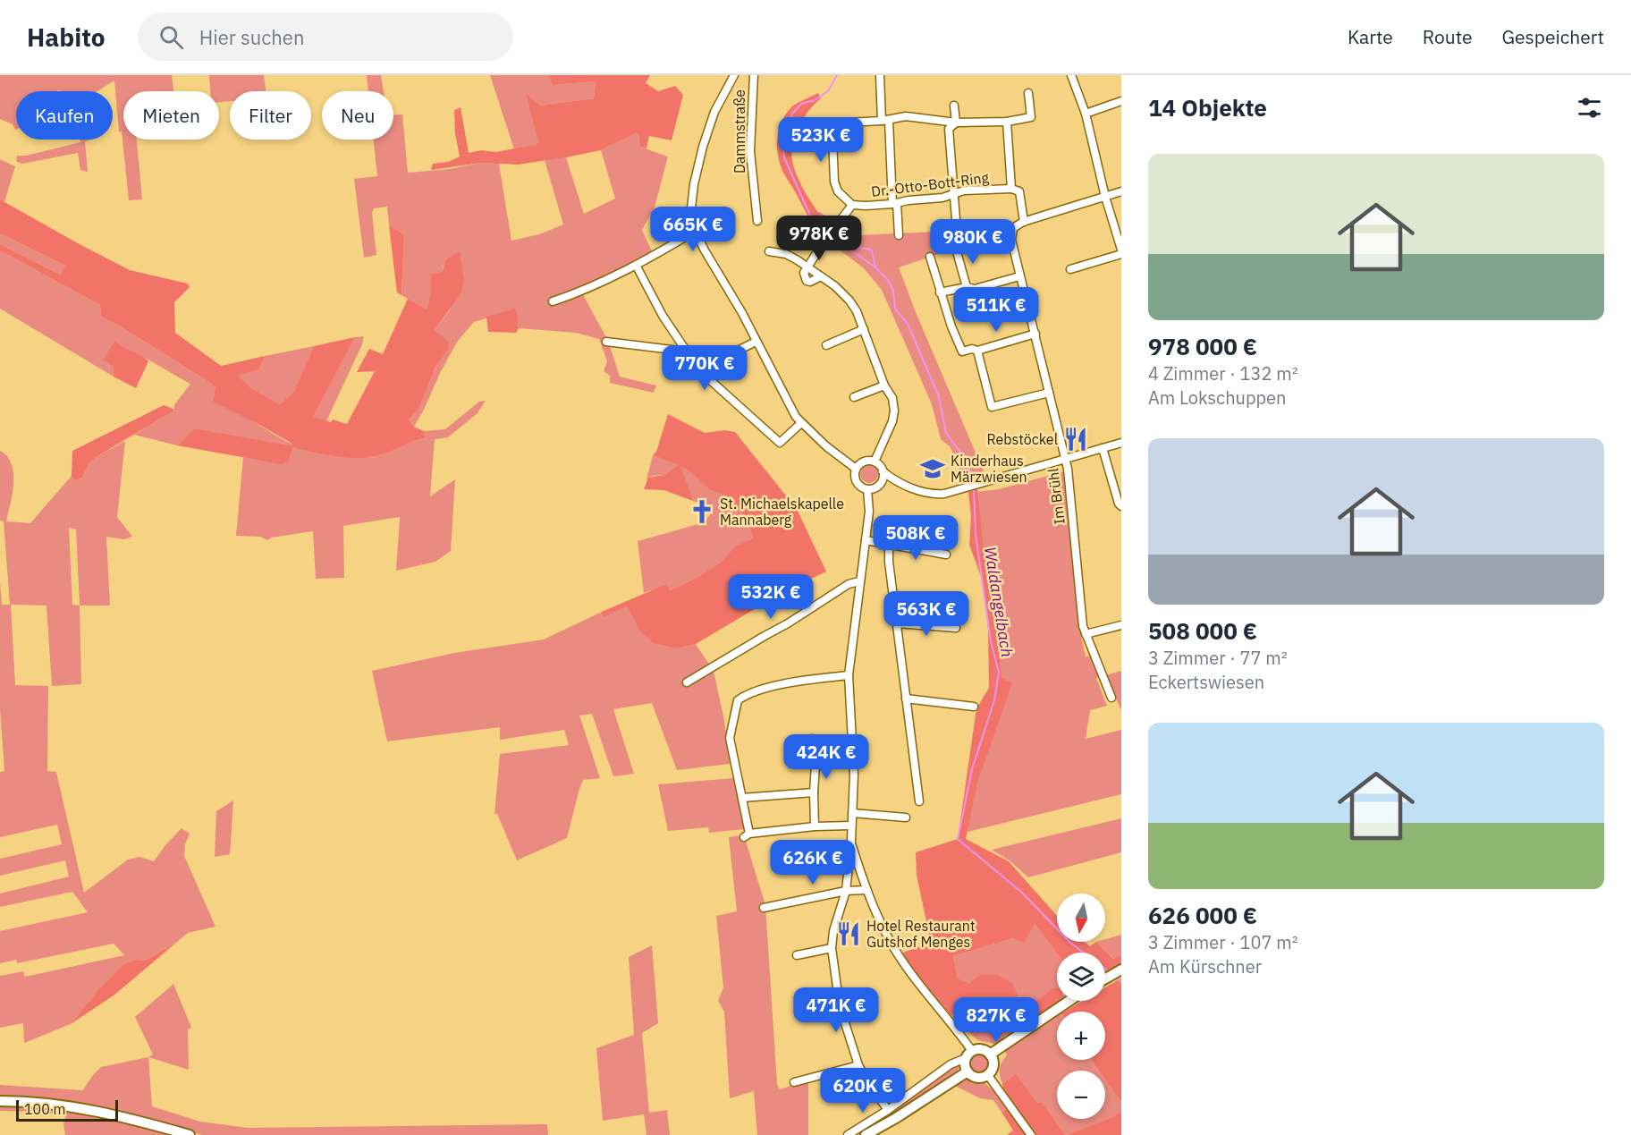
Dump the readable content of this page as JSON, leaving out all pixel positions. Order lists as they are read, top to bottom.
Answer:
{
  "streets": {
    "street": ["Dammstraße", "Dr.-Otto-Bott-Ring", "Im Brühl"]
  },
  "water": ["Waldangelbach"],
  "places": {
    "restaurant": ["Rebstöckel", "Hotel Restaurant Gutshof Menges"],
    "school or university": ["Kinderhaus Märzwiesen"],
    "church": ["St. Michaelskapelle Mannaberg"]
  },
  "scale_bar": "100 m",
  "north": "bottom",
  "page": {
    "header": "Habito",
    "search": "Hier suchen",
    "nav": ["Karte", "Route", "Gespeichert"],
    "heading": "14 Objekte",
    "chip": [
      "Kaufen",
      "Mieten",
      "Filter",
      "Neu"
    ],
    "price": [
      "523K €",
      "665K €",
      "978K €",
      "980K €",
      "511K €",
      "770K €",
      "508K €",
      "532K €",
      "563K €",
      "424K €",
      "626K €",
      "471K €",
      "827K €",
      "620K €"
    ],
    "list": [
      {
        "name": "978 000 €",
        "note": "4 Zimmer · 132 m² · Am Lokschuppen"
      },
      {
        "name": "508 000 €",
        "note": "3 Zimmer · 77 m² · Eckertswiesen"
      },
      {
        "name": "626 000 €",
        "note": "3 Zimmer · 107 m² · Am Kürschner"
      }
    ],
    "map_buttons": ["+", "−"],
    "scale": "100 m"
  }
}
